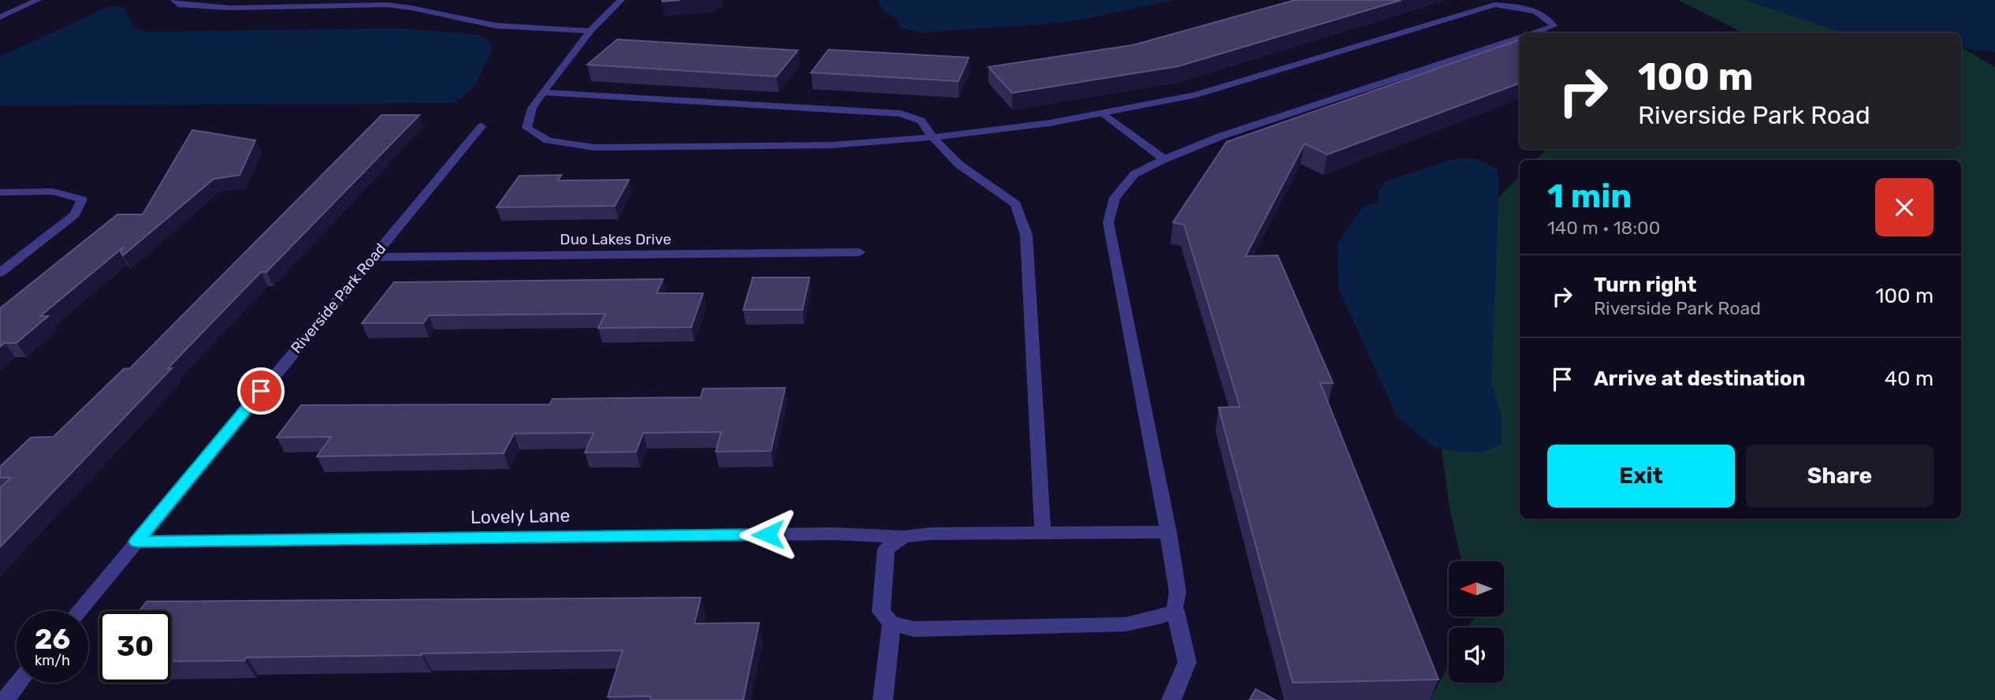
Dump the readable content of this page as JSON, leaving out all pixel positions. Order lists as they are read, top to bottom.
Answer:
{
  "streets": {
    "street": ["Duo Lakes Drive", "Riverside Park Road", "Lovely Lane"]
  },
  "crossings": [
    ["Duo Lakes Drive", "Riverside Park Road"],
    ["Riverside Park Road", "Lovely Lane"]
  ],
  "north": "left",
  "page": {
    "turn": ["100 m", "Riverside Park Road"],
    "heading": ["1 min", "140 m · 18:00"],
    "list": [
      {
        "name": "Turn right",
        "note": "Riverside Park Road",
        "value": "100 m"
      },
      {
        "name": "Arrive at destination",
        "value": "40 m"
      }
    ],
    "buttons": ["Exit", "Share"],
    "speed": "26 km/h",
    "limit": "30"
  }
}
